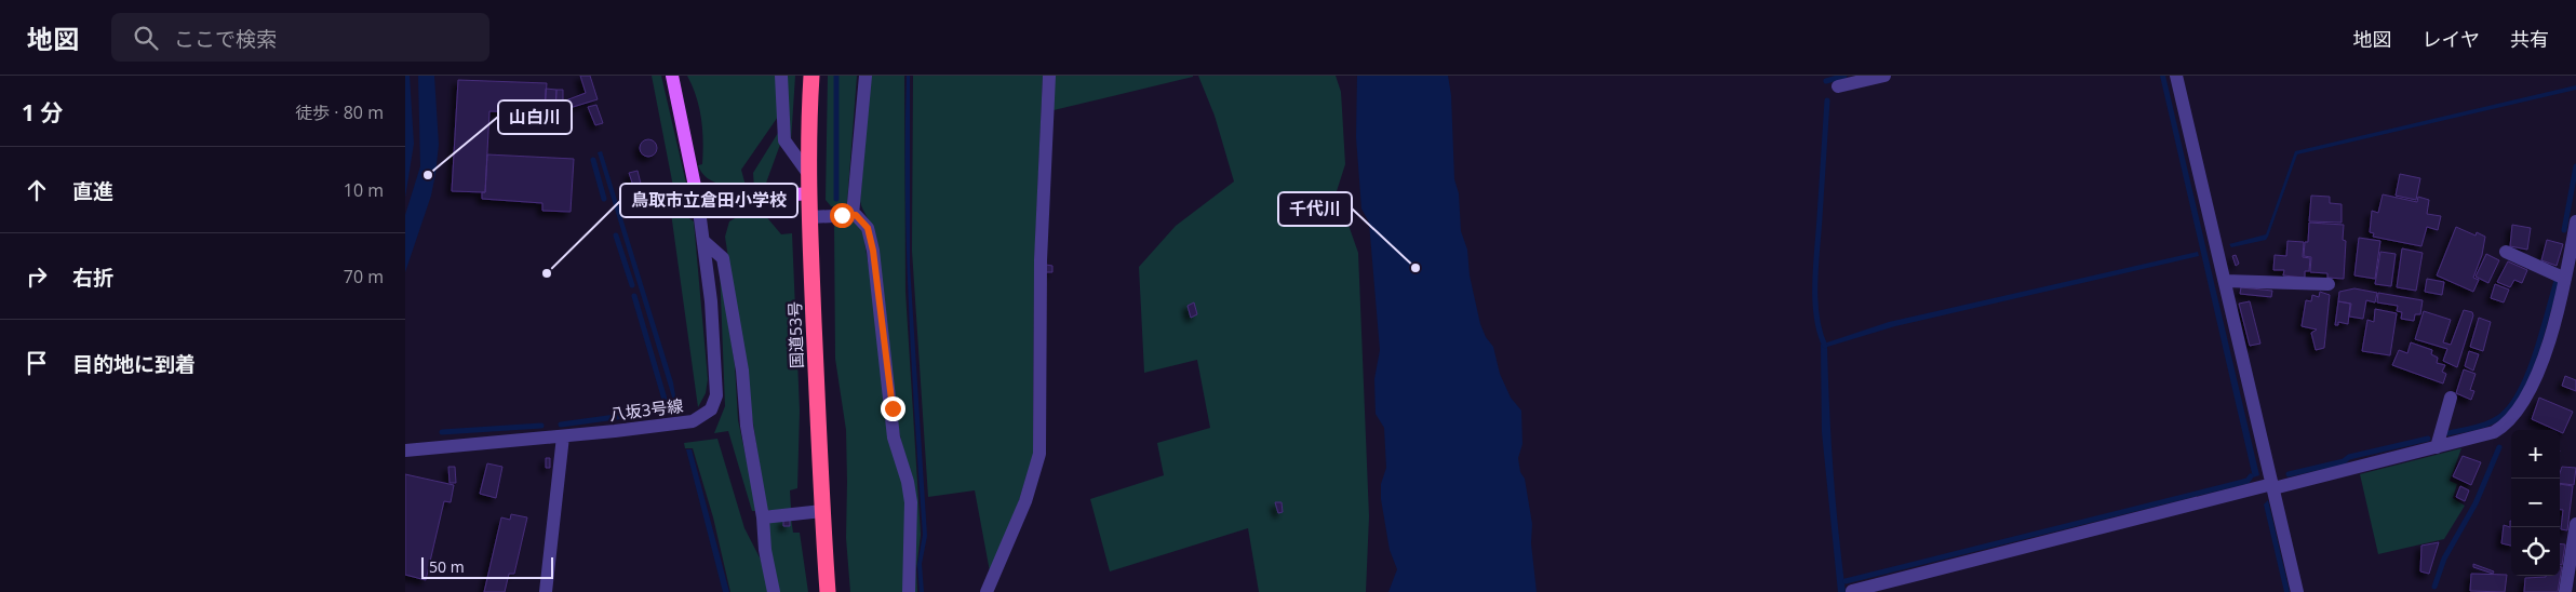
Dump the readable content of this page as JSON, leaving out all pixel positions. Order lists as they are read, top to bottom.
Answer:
{
  "streets": {
    "highway": ["国道53号"],
    "street": ["八坂3号線"]
  },
  "places": ["山白川", "千代川", "鳥取市立倉田小学校"],
  "scale_bar": "50 m",
  "page": {
    "header": "地図",
    "search": "ここで検索",
    "nav": ["地図", "レイヤ", "共有"],
    "heading": ["1 分", "徒歩 · 80 m"],
    "list": [
      ["直進", "10 m"],
      ["右折", "70 m"],
      "目的地に到着"
    ],
    "map_buttons": ["+", "−"],
    "scale": "50 m"
  }
}
